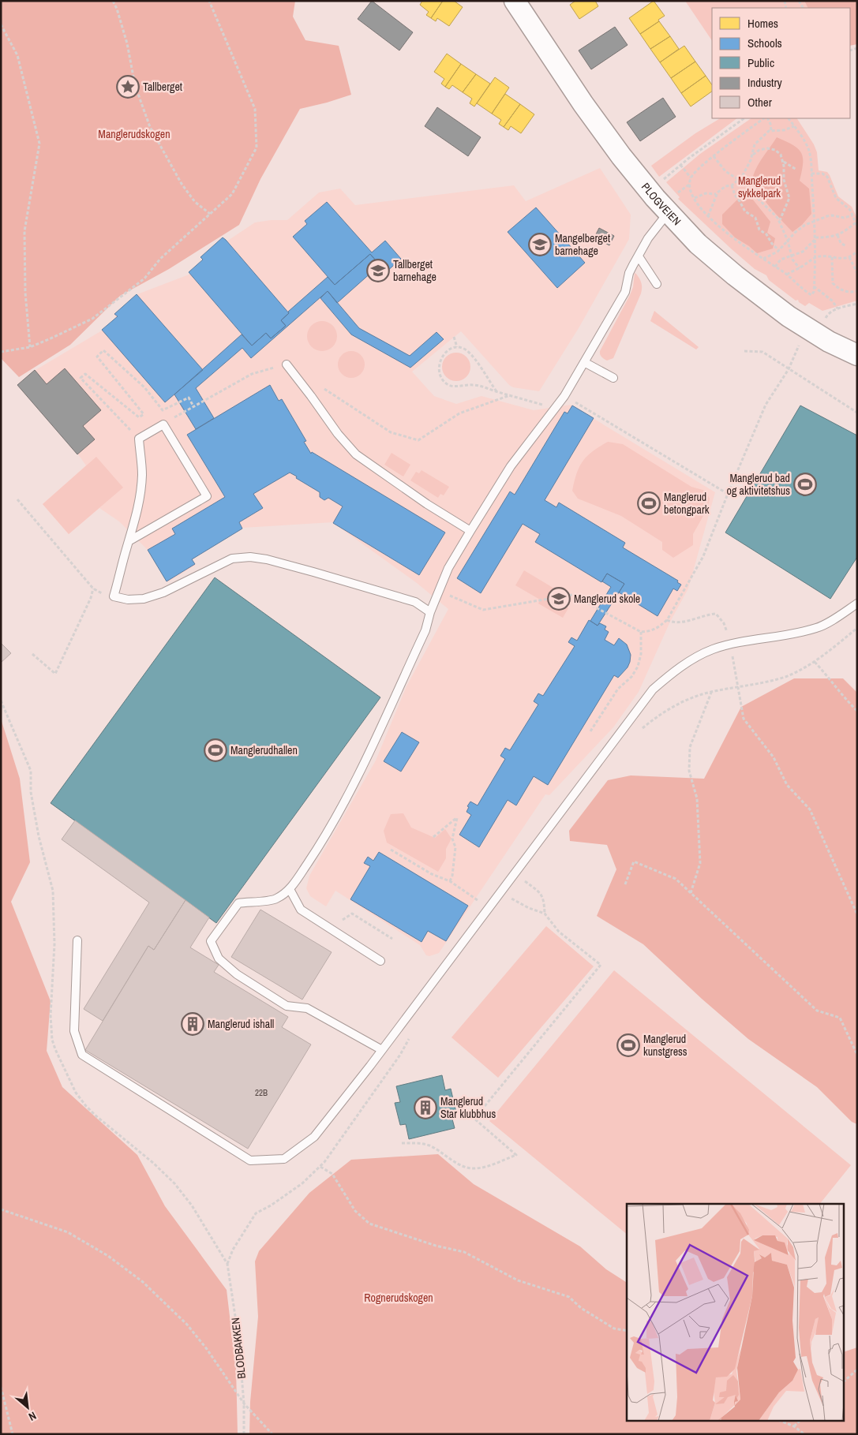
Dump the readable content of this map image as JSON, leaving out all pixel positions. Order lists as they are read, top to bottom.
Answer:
{
  "streets": {
    "street": ["PLOGVEIEN"],
    "path": ["BLODBAKKEN"]
  },
  "parks": ["Manglerudskogen", "Manglerud sykkelpark", "Rognerudskogen"],
  "places": {
    "place": ["Tallberget"],
    "school or university": ["Mangelberget barnehage", "Tallberget barnehage", "Manglerud skole"],
    "sports": [
      "Manglerud bad og aktivitetshus",
      "Manglerud betongpark",
      "Manglerudhallen",
      "Manglerud kunstgress"
    ],
    "building": ["Manglerud ishall", "Manglerud Star klubbhus"]
  },
  "house_numbers": ["22B"],
  "legend": [
    "Homes",
    "Schools",
    "Public",
    "Industry",
    "Other"
  ],
  "north": "bottom right"
}
